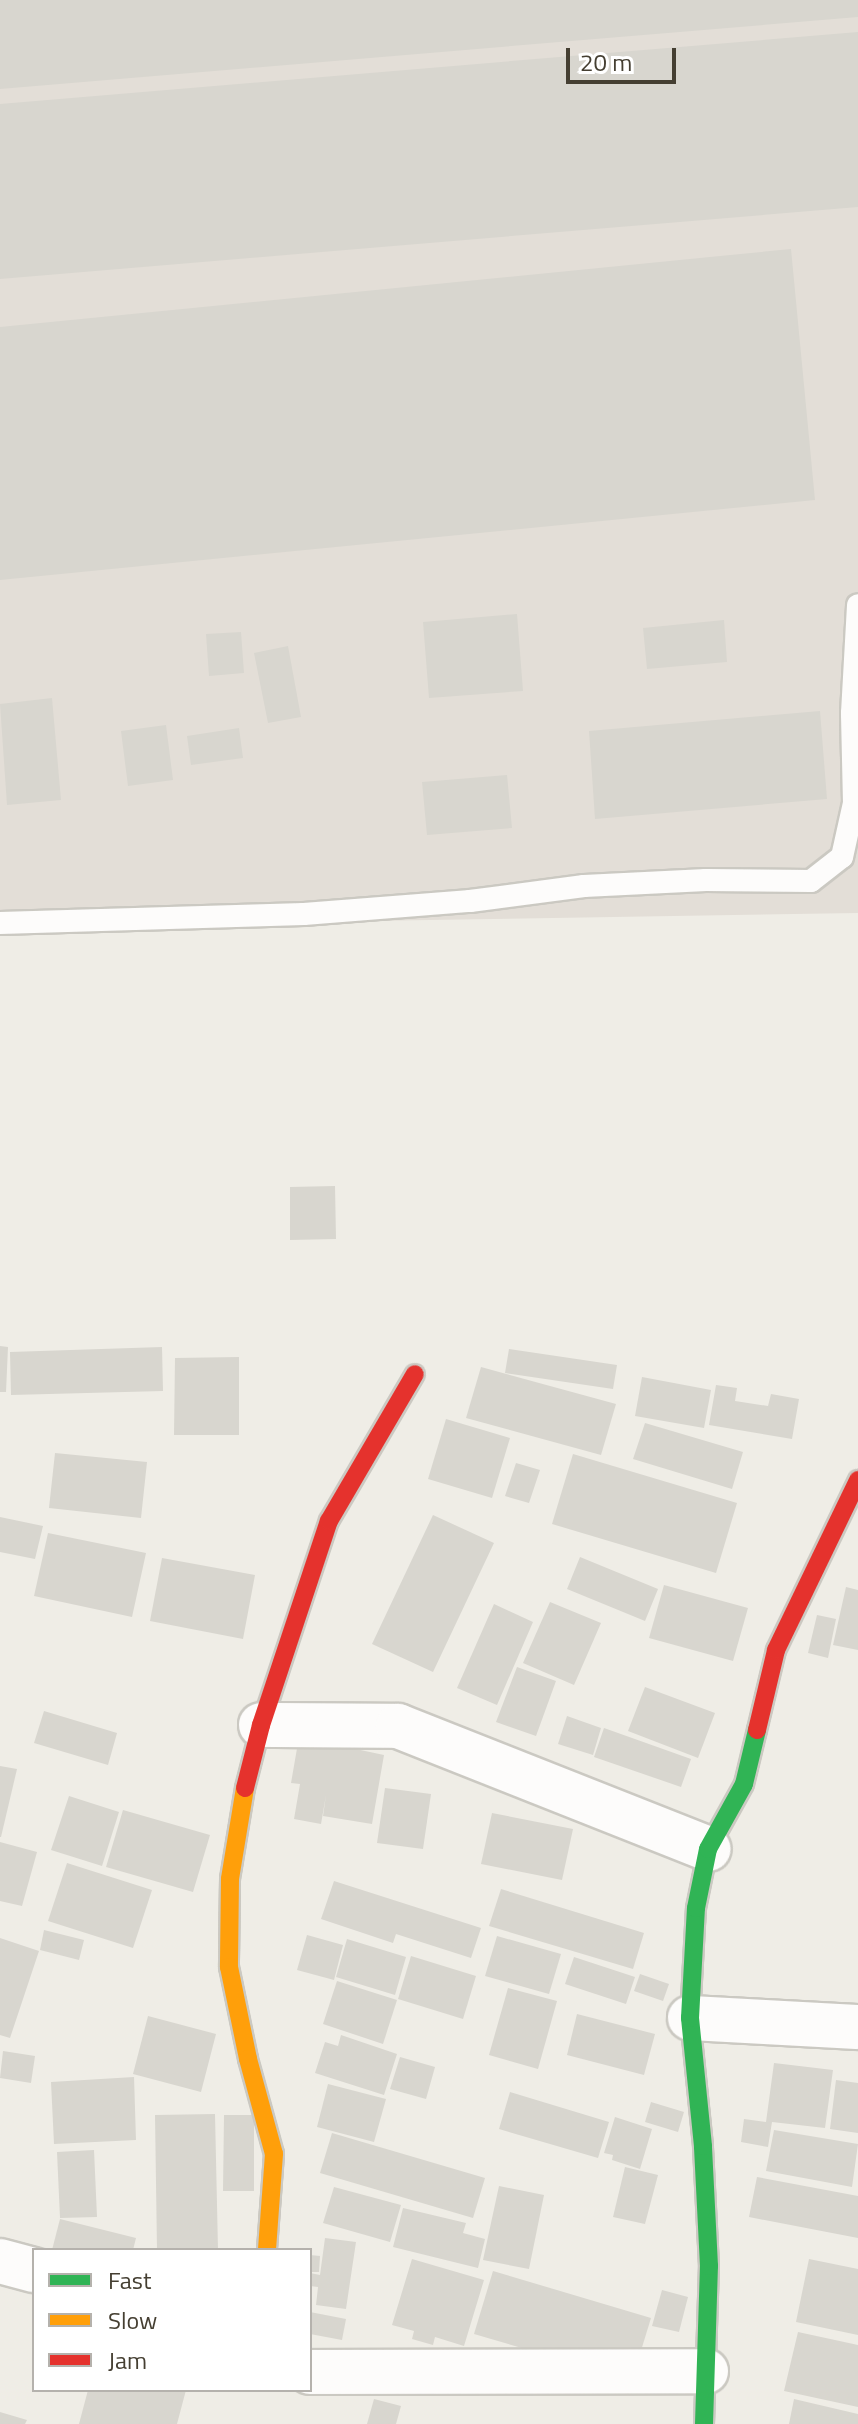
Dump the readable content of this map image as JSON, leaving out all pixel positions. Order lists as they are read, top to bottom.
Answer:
{
  "legend": ["Fast", "Slow", "Jam"],
  "scale_bar": "20 m"
}
